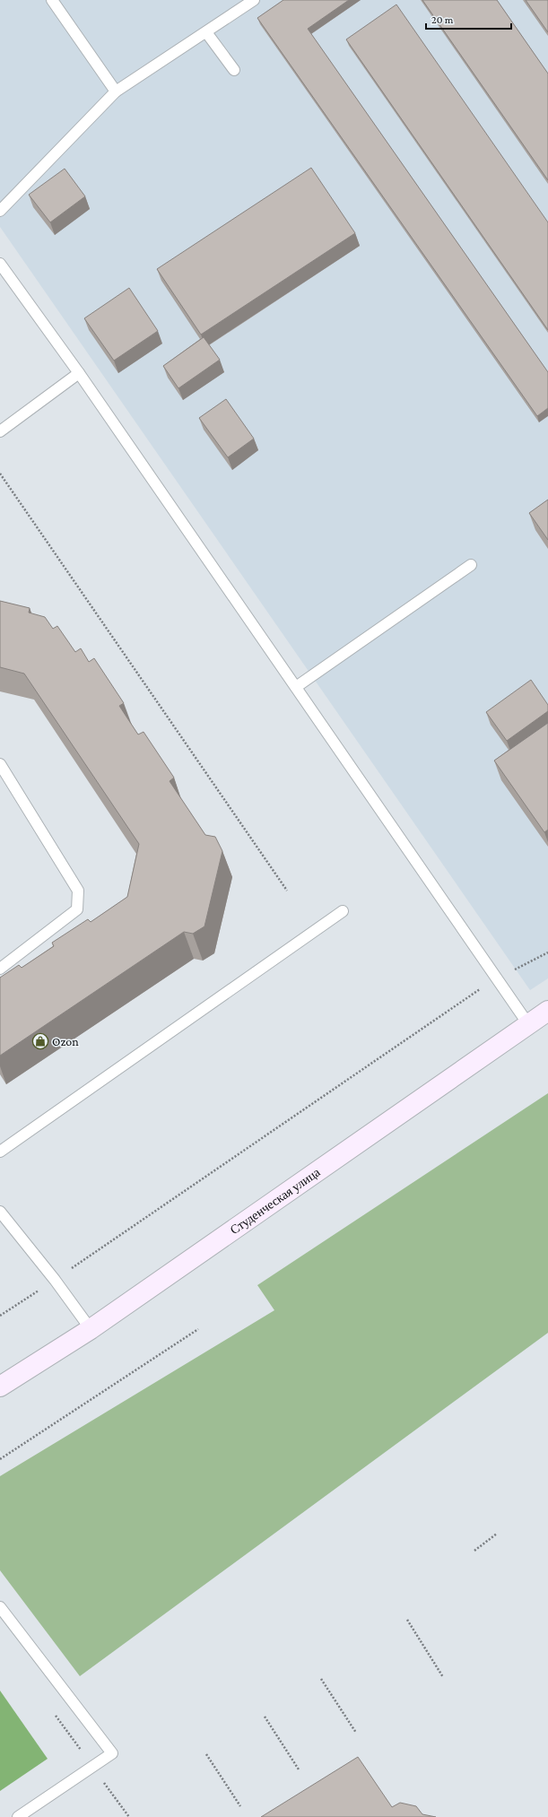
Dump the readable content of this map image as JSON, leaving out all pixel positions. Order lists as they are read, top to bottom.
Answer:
{
  "streets": {
    "main road": ["Студенческая улица"]
  },
  "places": {
    "shop": ["Ozon"]
  },
  "scale_bar": "20 m"
}
